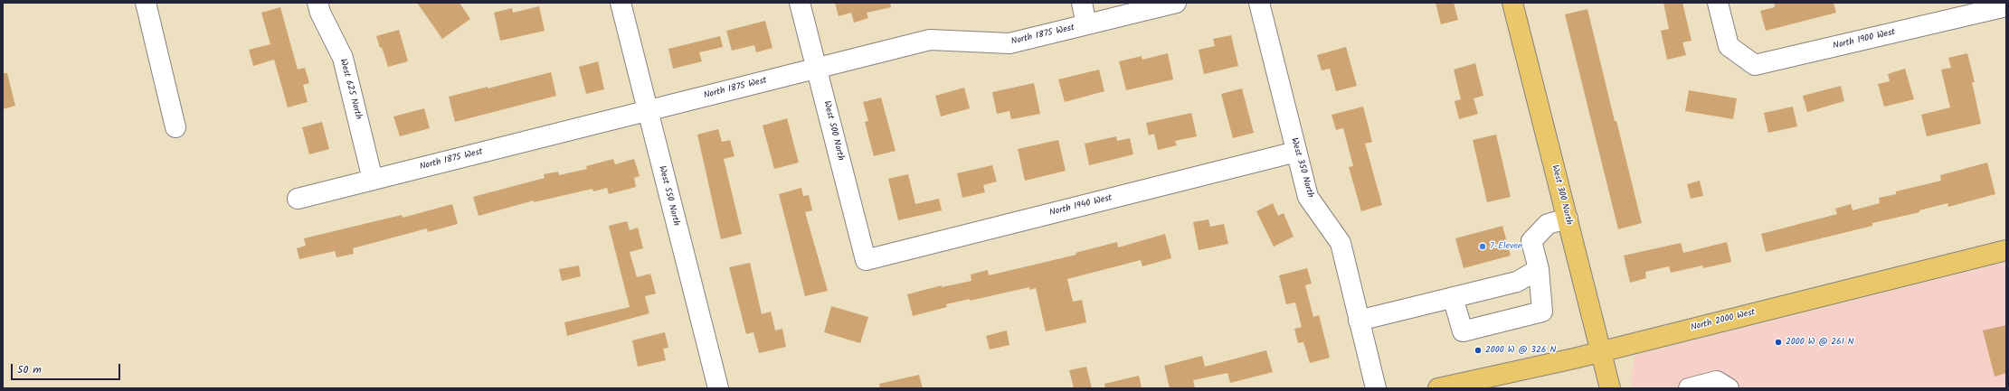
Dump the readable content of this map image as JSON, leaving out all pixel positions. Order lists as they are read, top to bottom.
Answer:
{
  "streets": {
    "main road": ["West 300 North", "North 2000 West"],
    "street": [
      "North 1875 West",
      "North 1900 West",
      "West 625 North",
      "West 500 North",
      "West 350 North",
      "West 550 North",
      "North 1940 West"
    ]
  },
  "crossings": [
    ["North 1875 West", "West 625 North"],
    ["North 1875 West", "West 500 North"],
    ["North 1875 West", "West 550 North"],
    ["West 500 North", "North 1940 West"],
    ["West 350 North", "North 1940 West"],
    ["West 300 North", "North 2000 West"]
  ],
  "places": ["7-Eleven", "2000 W @ 261 N", "2000 W @ 326 N"],
  "scale_bar": "50 m"
}
